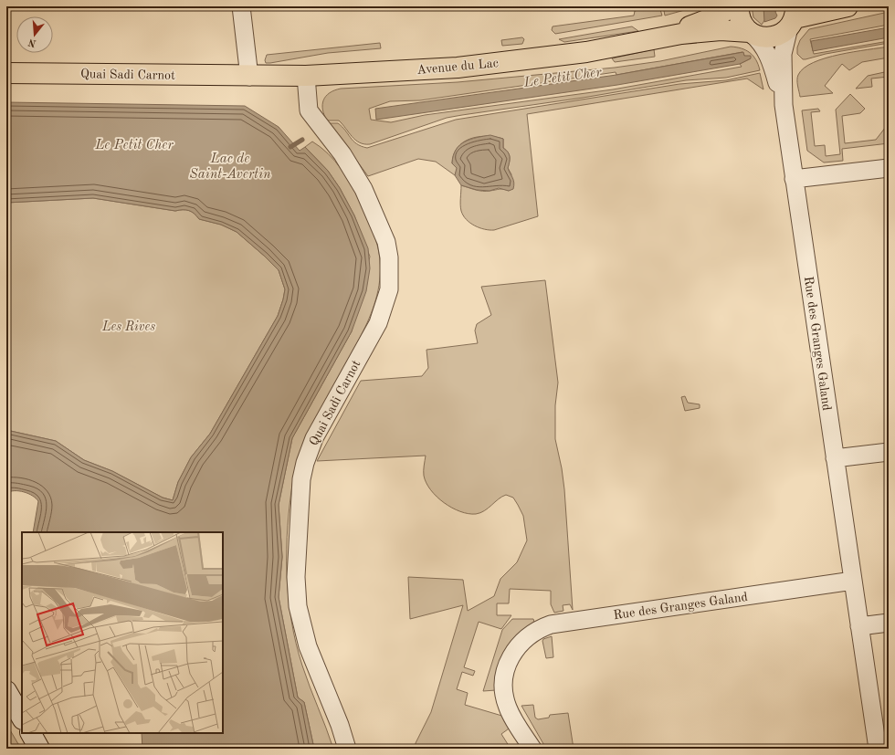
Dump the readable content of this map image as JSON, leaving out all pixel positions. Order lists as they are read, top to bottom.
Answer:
{
  "streets": {
    "main road": ["Avenue du Lac", "Quai Sadi Carnot"],
    "street": ["Rue des Granges Galand"]
  },
  "crossings": [
    ["Avenue du Lac", "Quai Sadi Carnot"],
    ["Avenue du Lac", "Rue des Granges Galand"]
  ],
  "water": ["Le Petit Cher", "Lac de Saint-Avertin"],
  "parks": ["Les Rives"],
  "north": "bottom"
}
